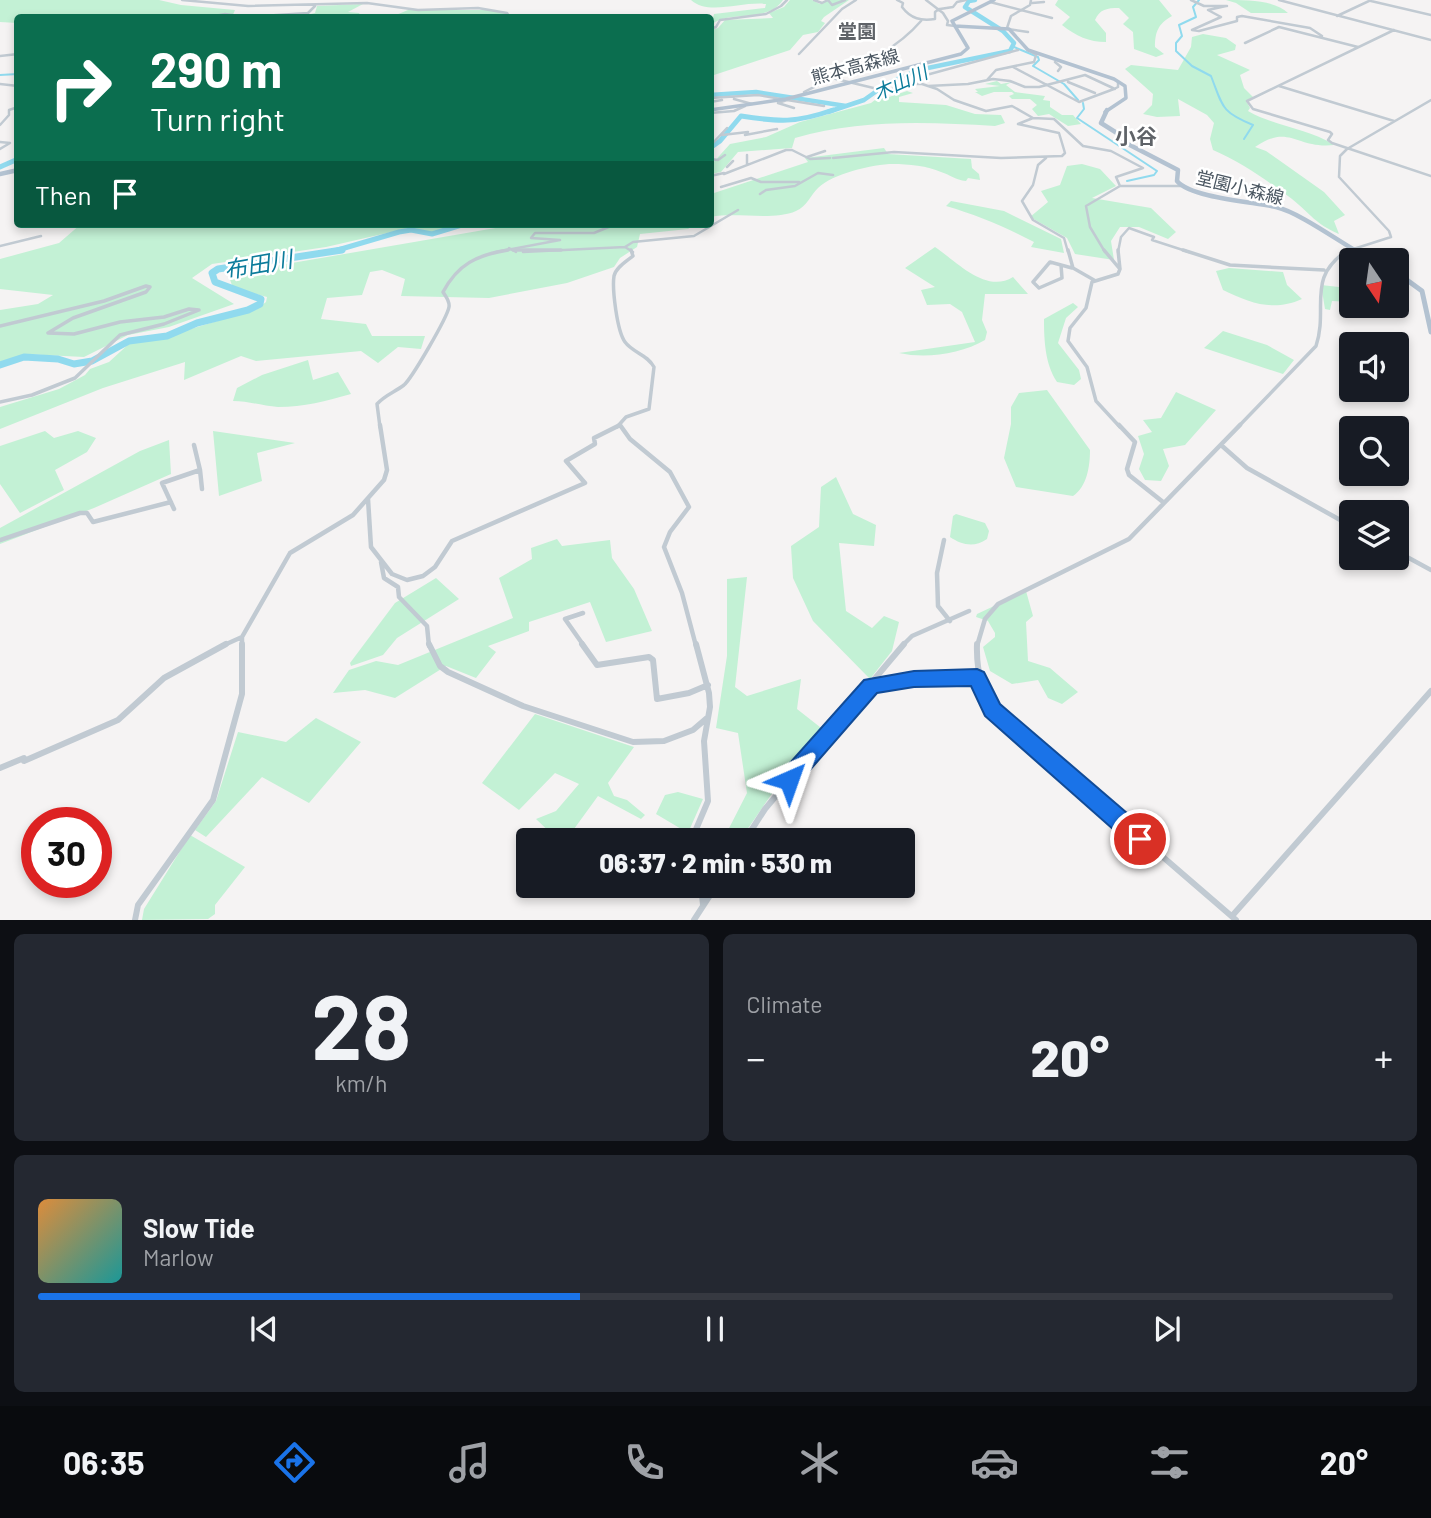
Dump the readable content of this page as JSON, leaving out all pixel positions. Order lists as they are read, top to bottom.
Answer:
{
  "streets": {
    "main road": ["熊本高森線", "堂園小森線"]
  },
  "districts": ["堂園", "小谷"],
  "water": ["木山川", "布田川"],
  "north": "bottom",
  "page": {
    "turn": ["290 m", "Turn right"],
    "then": "Then",
    "limit": "30",
    "trip": "06:37 · 2 min · 530 m",
    "tile": [
      ["28", "km/h"],
      "Climate"
    ],
    "heat": ["−", "20°", "+"],
    "song": ["Slow Tide", "Marlow"],
    "tabs": ["06:35", "20°"]
  }
}
